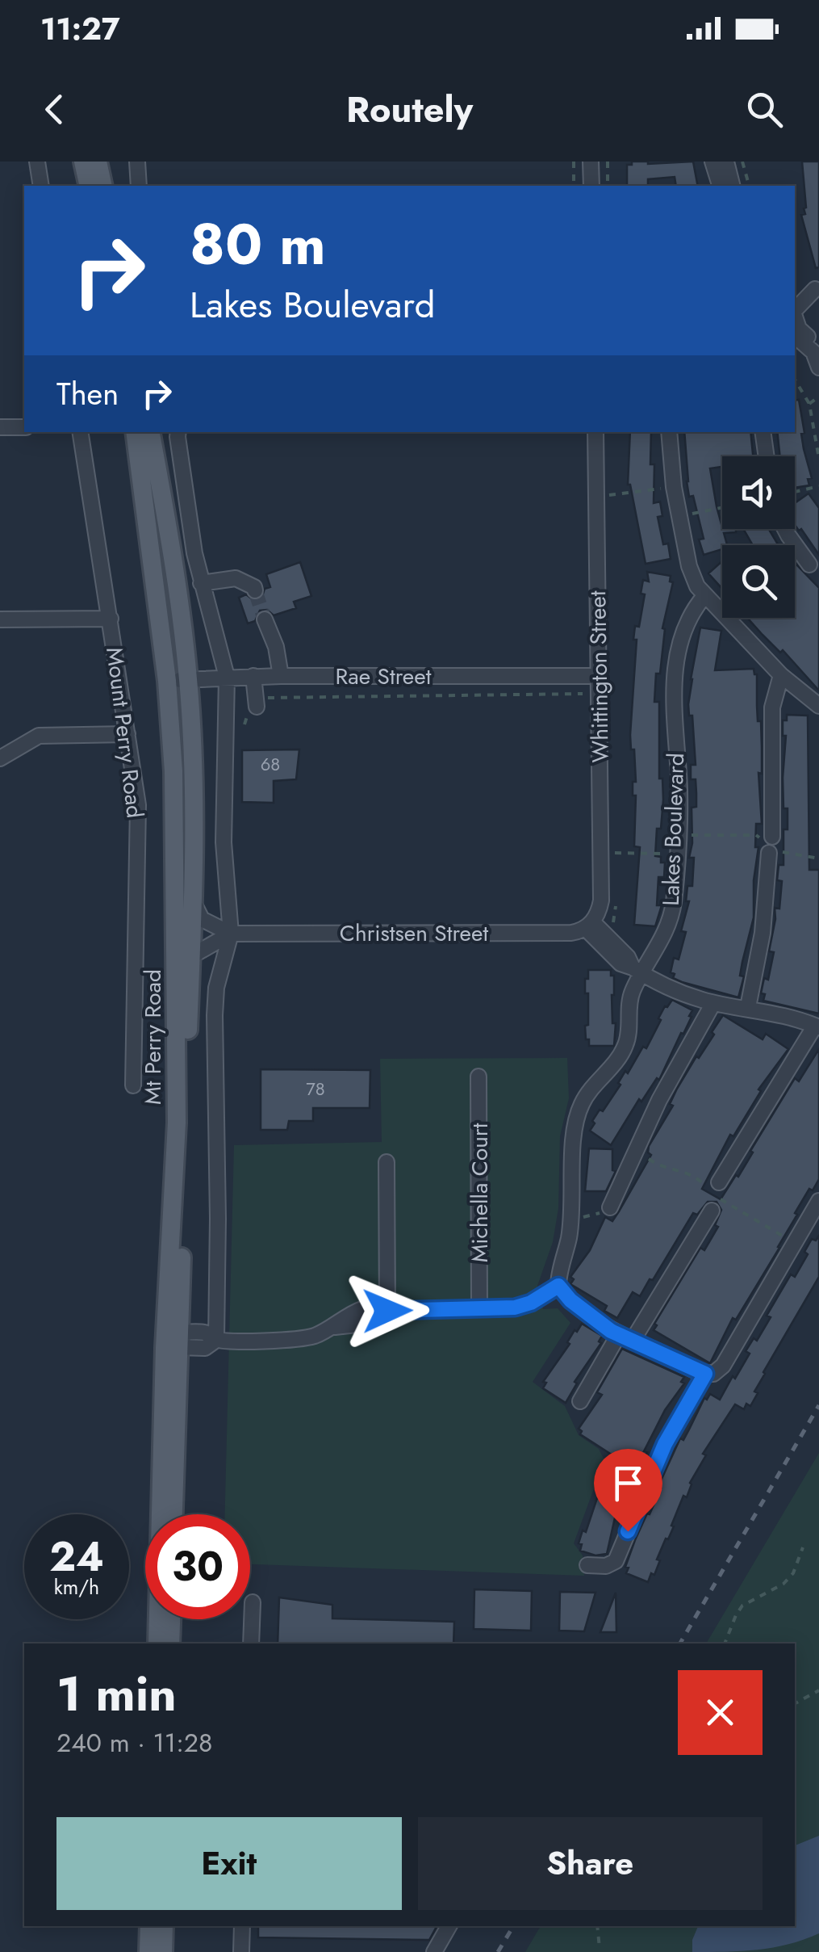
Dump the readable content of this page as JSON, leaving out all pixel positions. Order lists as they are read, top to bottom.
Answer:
{
  "streets": {
    "main road": ["Mt Perry Road"],
    "street": [
      "Rae Street",
      "Whittington Street",
      "Mount Perry Road",
      "Lakes Boulevard",
      "Christsen Street",
      "Michella Court"
    ]
  },
  "crossings": [
    ["Rae Street", "Whittington Street"],
    ["Rae Street", "Mt Perry Road"],
    ["Whittington Street", "Christsen Street"],
    ["Christsen Street", "Mt Perry Road"]
  ],
  "house_numbers": ["68", "78"],
  "page": {
    "status": "11:27",
    "header": "Routely",
    "turn": ["80 m", "Lakes Boulevard"],
    "then": "Then",
    "speed": "24 km/h",
    "limit": "30",
    "heading": ["1 min", "240 m · 11:28"],
    "buttons": ["Exit", "Share"]
  }
}
